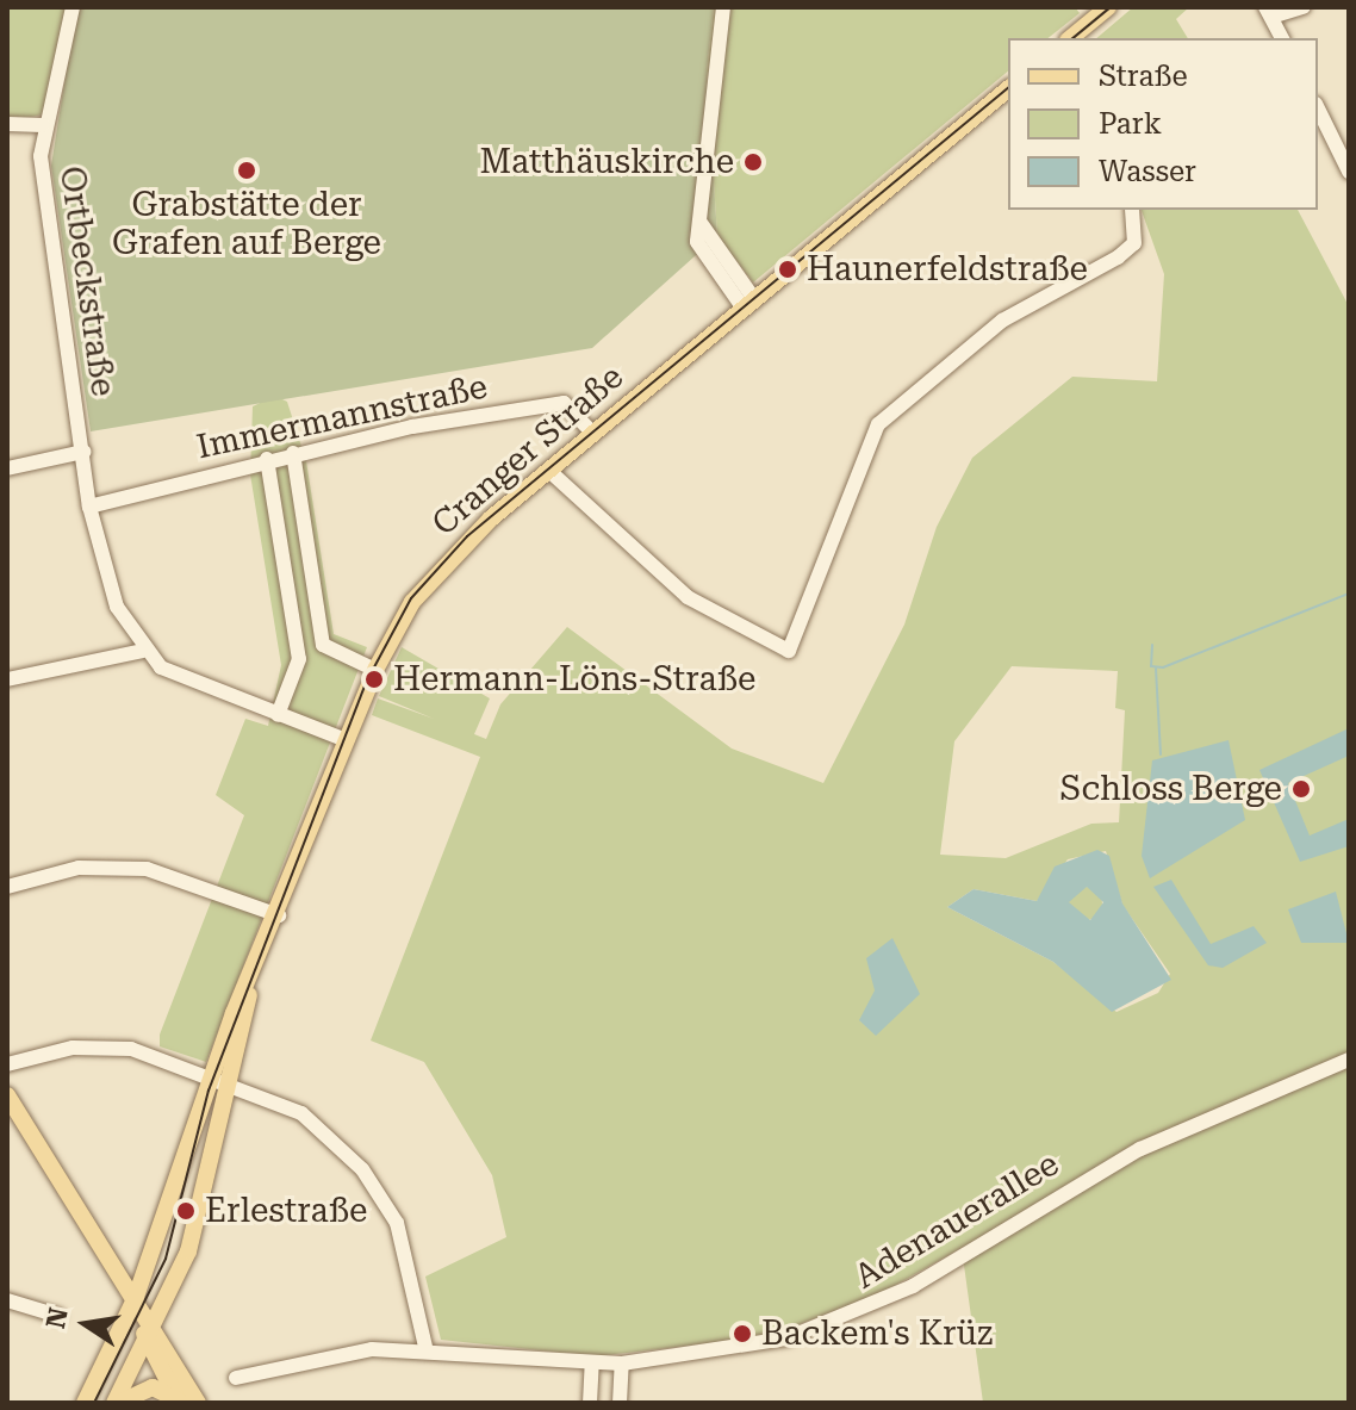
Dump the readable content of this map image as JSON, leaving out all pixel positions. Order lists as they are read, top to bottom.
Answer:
{
  "streets": {
    "main road": ["Cranger Straße"],
    "street": ["Ortbeckstraße", "Immermannstraße", "Adenauerallee"]
  },
  "crossings": [
    ["Immermannstraße", "Cranger Straße"]
  ],
  "places": [
    "Matthäuskirche",
    "Grabstätte der Grafen auf Berge",
    "Haunerfeldstraße",
    "Hermann-Löns-Straße",
    "Schloss Berge",
    "Erlestraße",
    "Backem's Krüz"
  ],
  "legend": ["Straße", "Park", "Wasser"],
  "north": "left"
}
